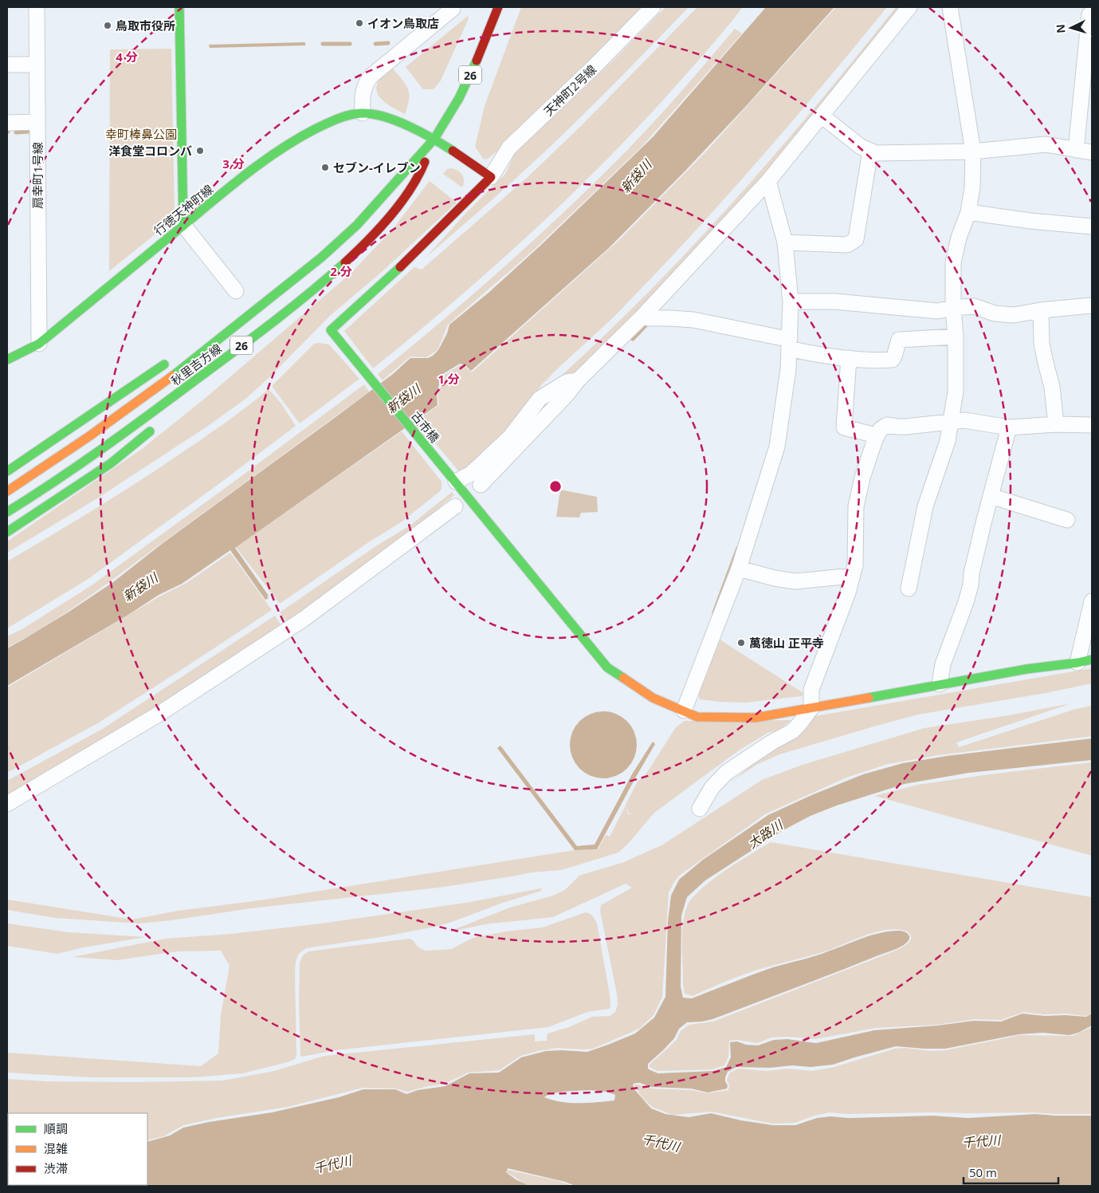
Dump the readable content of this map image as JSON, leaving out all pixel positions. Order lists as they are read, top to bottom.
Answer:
{
  "streets": {
    "street": [
      "26",
      "天神町2号線",
      "扇幸町1号線",
      "行徳天神町線",
      "秋里吉方線",
      "古市橋"
    ]
  },
  "crossings": [
    ["天神町2号線", "行徳天神町線"],
    ["天神町2号線", "古市橋"],
    ["扇幸町1号線", "行徳天神町線"],
    ["行徳天神町線", "秋里吉方線"],
    ["行徳天神町線", "古市橋"]
  ],
  "water": ["新袋川", "大路川", "千代川"],
  "parks": ["幸町棒鼻公園"],
  "places": [
    "イオン鳥取店",
    "鳥取市役所",
    "洋食堂コロンバ",
    "セブン-イレブン",
    "萬徳山 正平寺"
  ],
  "legend": ["順調", "混雑", "渋滞"],
  "scale_bar": "50 m",
  "north": "left",
  "rings": [
    "4 分",
    "3 分",
    "2 分",
    "1 分"
  ]
}
